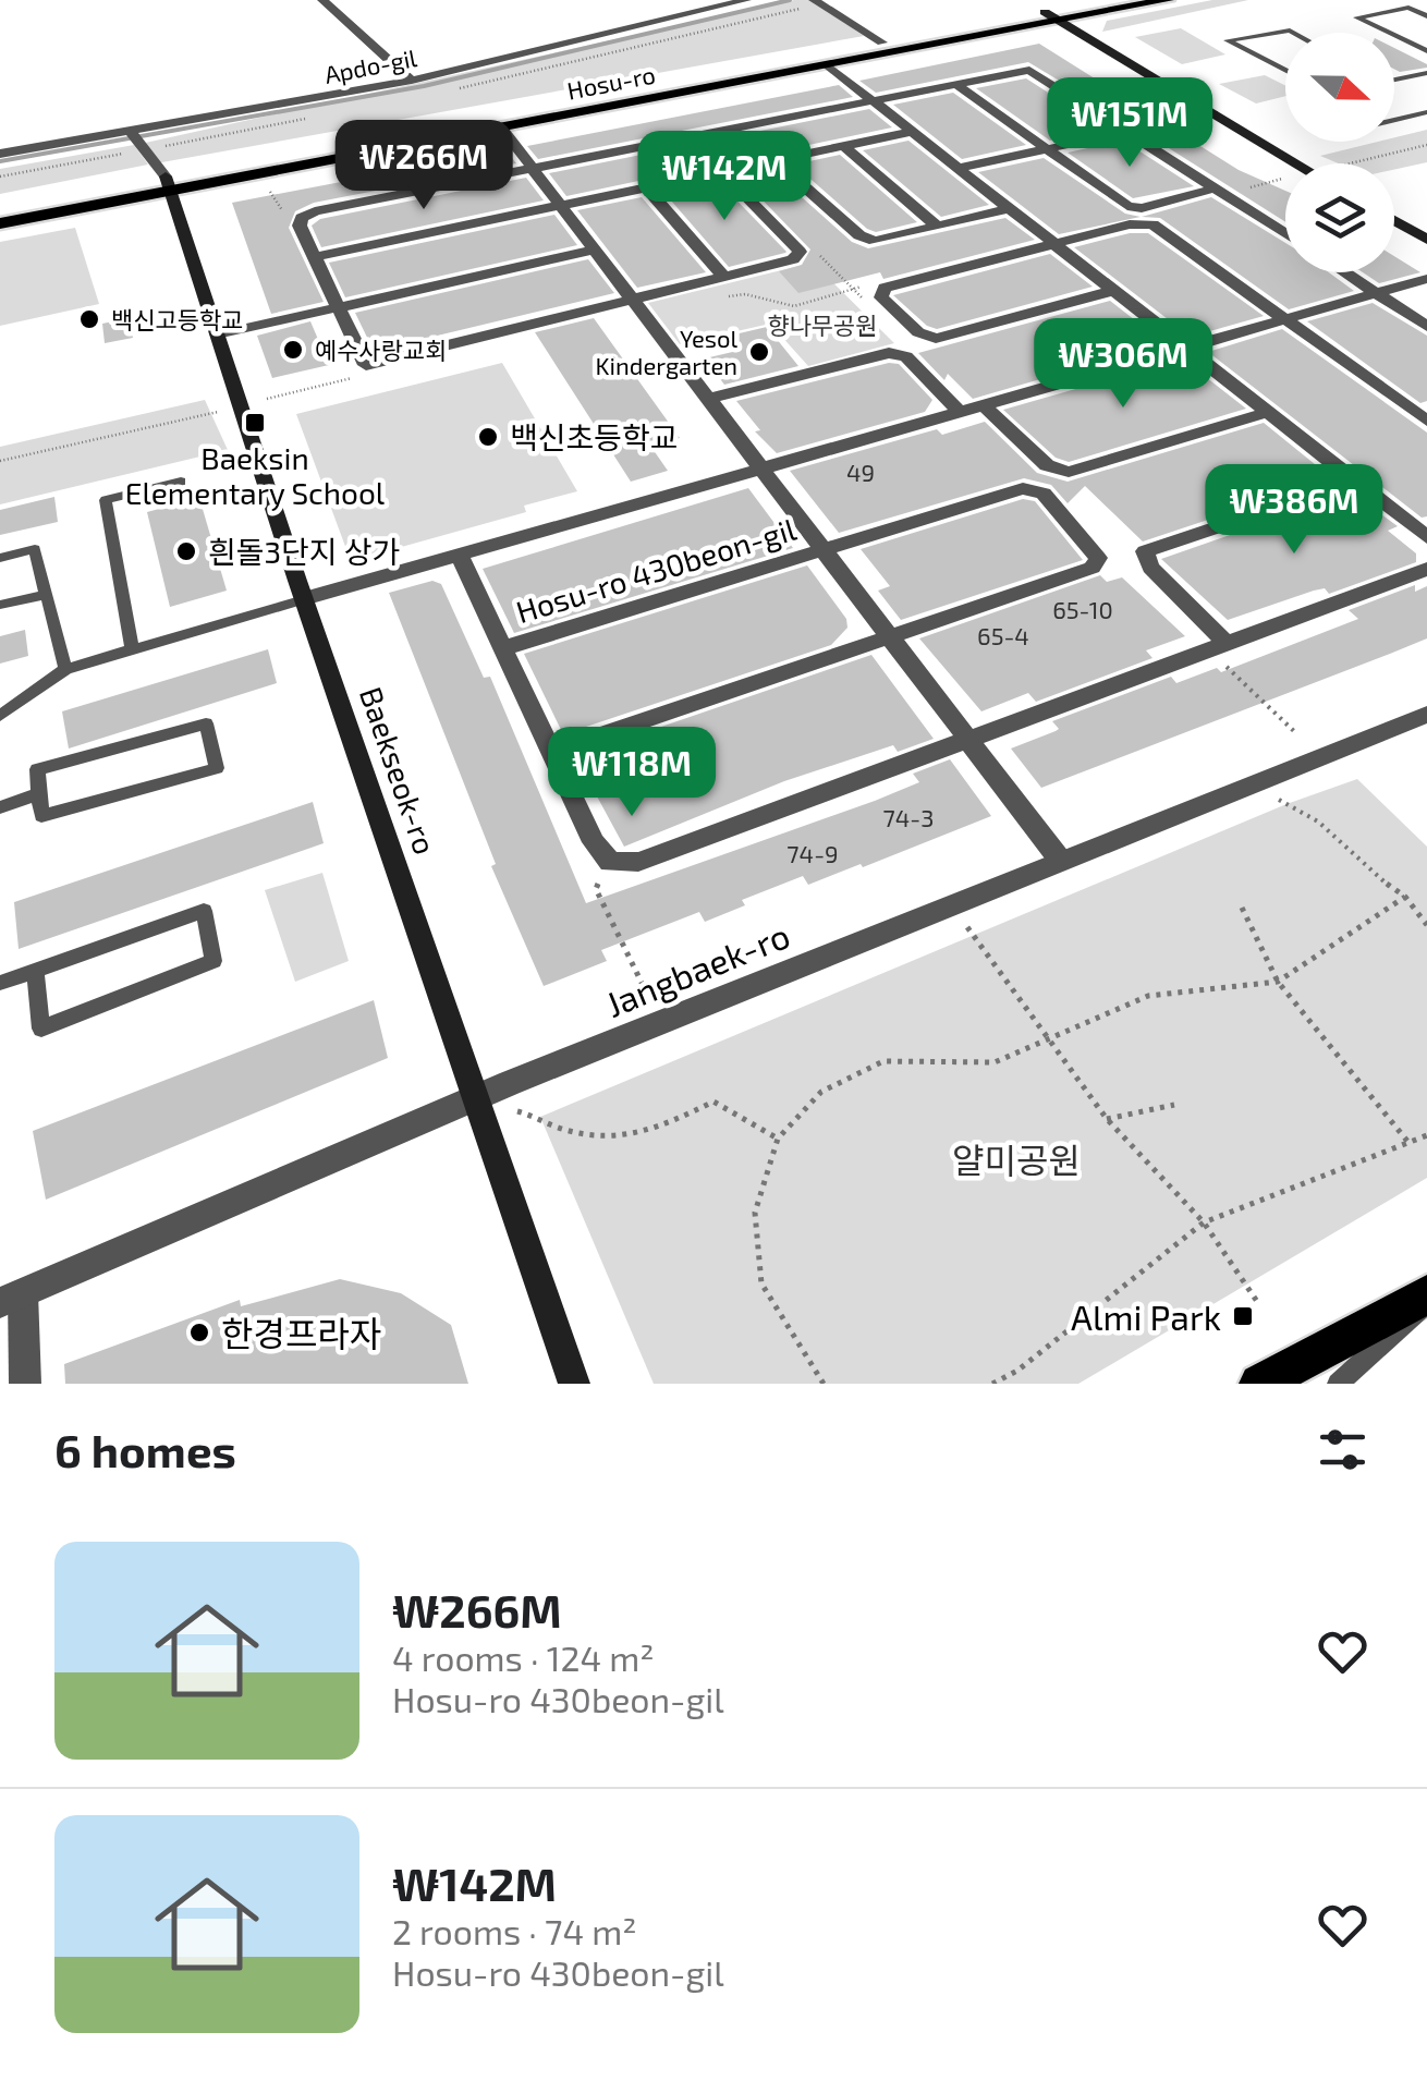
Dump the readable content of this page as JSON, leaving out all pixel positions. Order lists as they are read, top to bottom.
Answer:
{
  "streets": {
    "main road": ["Hosu-ro", "Baekseok-ro"],
    "street": ["Apdo-gil", "Hosu-ro 430beon-gil", "Jangbaek-ro"]
  },
  "crossings": [
    ["Hosu-ro", "Hosu-ro 430beon-gil"],
    ["Hosu-ro", "Baekseok-ro"],
    ["Hosu-ro 430beon-gil", "Jangbaek-ro"],
    ["Baekseok-ro", "Jangbaek-ro"]
  ],
  "parks": ["향나무공원", "얄미공원"],
  "places": {
    "other": [
      "백신고등학교",
      "예수사랑교회",
      "Yesol Kindergarten",
      "백신초등학교",
      "흰돌3단지 상가",
      "한경프라자"
    ],
    "transit": ["Baeksin Elementary School", "Almi Park"]
  },
  "house_numbers": [
    "49",
    "65-10",
    "65-4",
    "74-3",
    "74-9"
  ],
  "north": "right",
  "page": {
    "price": [
      "₩151M",
      "₩266M",
      "₩142M",
      "₩306M",
      "₩386M",
      "₩118M"
    ],
    "heading": "6 homes",
    "list": [
      {
        "name": "₩266M",
        "note": "4 rooms · 124 m² · Hosu-ro 430beon-gil"
      },
      {
        "name": "₩142M",
        "note": "2 rooms · 74 m² · Hosu-ro 430beon-gil"
      }
    ]
  }
}
